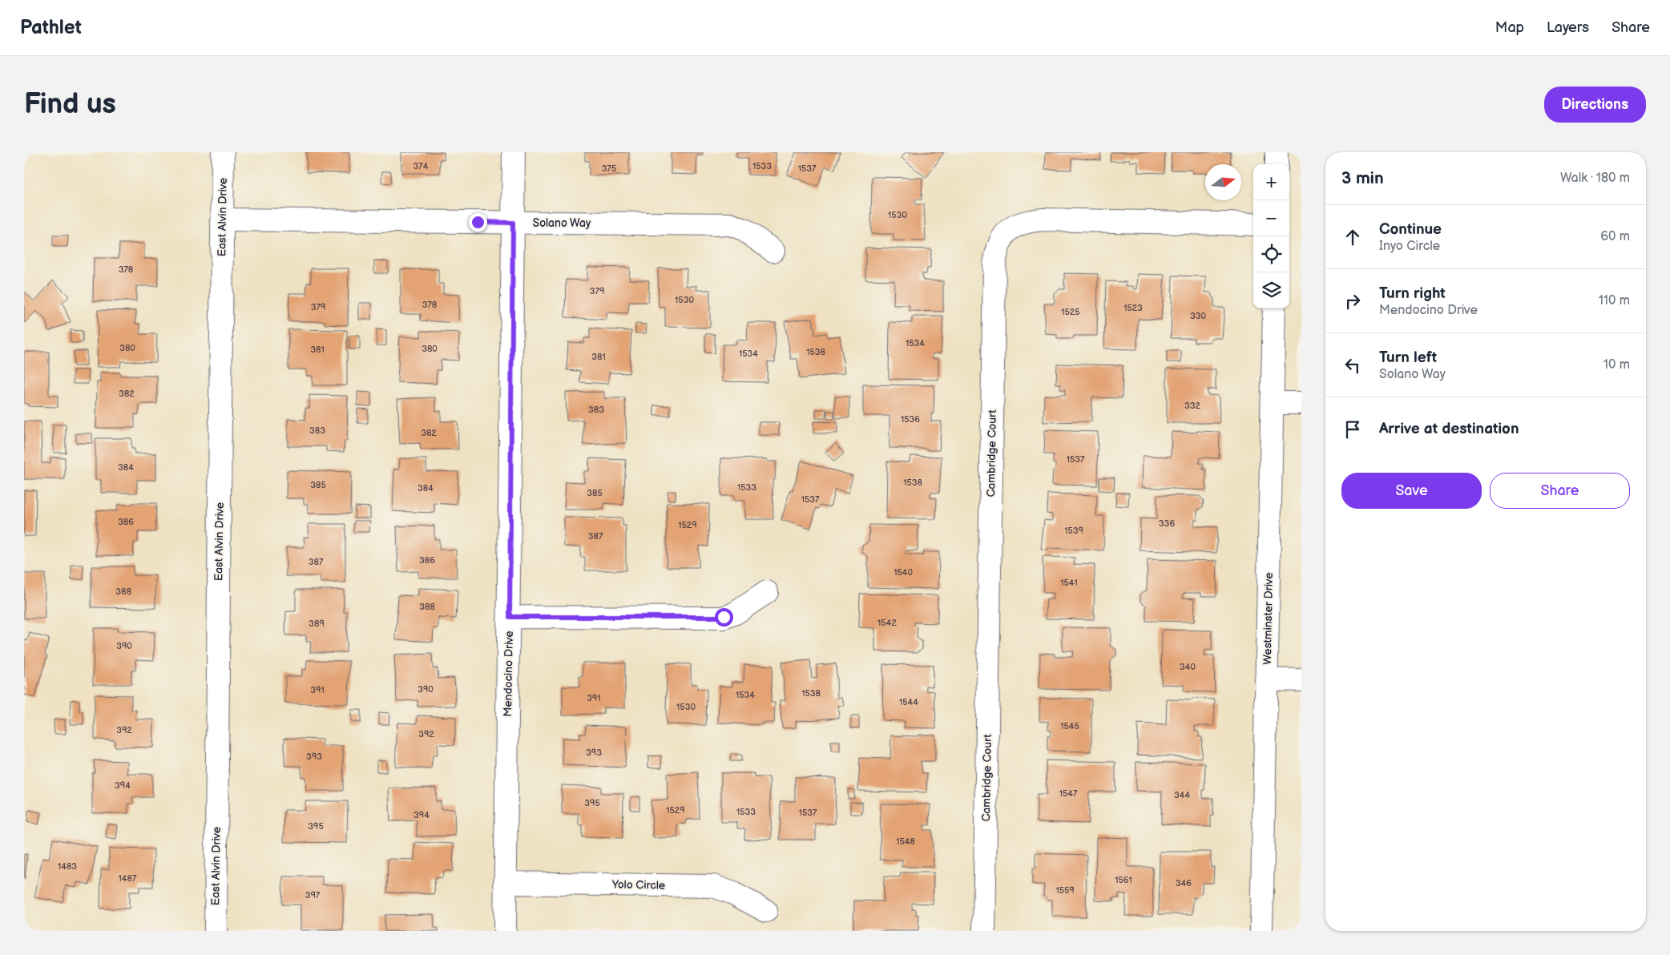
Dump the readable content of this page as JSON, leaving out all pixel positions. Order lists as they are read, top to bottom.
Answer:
{
  "streets": {
    "street": [
      "East Alvin Drive",
      "Solano Way",
      "Cambridge Court",
      "Westminster Drive",
      "Mendocino Drive",
      "Yolo Circle"
    ]
  },
  "crossings": [
    ["East Alvin Drive", "Solano Way"],
    ["Solano Way", "Mendocino Drive"],
    ["Mendocino Drive", "Yolo Circle"]
  ],
  "house_numbers": [
    "374",
    "1533",
    "375",
    "1537",
    "1530",
    "378",
    "379",
    "1530",
    "378",
    "379",
    "1523",
    "1525",
    "330",
    "1534",
    "380",
    "380",
    "381",
    "1538",
    "1534",
    "381",
    "382",
    "332",
    "383",
    "1536",
    "383",
    "382",
    "1537",
    "384",
    "1538",
    "385",
    "1533",
    "384",
    "385",
    "1537",
    "386",
    "336",
    "1529",
    "1539",
    "387",
    "386",
    "387",
    "1540",
    "1541",
    "388",
    "388",
    "1542",
    "389",
    "390",
    "340",
    "390",
    "391",
    "1538",
    "1534",
    "391",
    "1544",
    "1530",
    "1545",
    "392",
    "392",
    "393",
    "393",
    "394",
    "1547",
    "344",
    "395",
    "1529",
    "1533",
    "1537",
    "394",
    "395",
    "1548",
    "1483",
    "1487",
    "1561",
    "346",
    "1559",
    "397"
  ],
  "north": "right",
  "page": {
    "header": "Pathlet",
    "nav": ["Map", "Layers", "Share"],
    "buttons": [
      "Directions",
      ["Save", "Share"]
    ],
    "title": "Find us",
    "heading": ["3 min", "Walk · 180 m"],
    "map_buttons": ["+", "−"],
    "list": [
      ["Continue", "Inyo Circle", "60 m"],
      ["Turn right", "Mendocino Drive", "110 m"],
      ["Turn left", "Solano Way", "10 m"],
      "Arrive at destination"
    ]
  }
}
